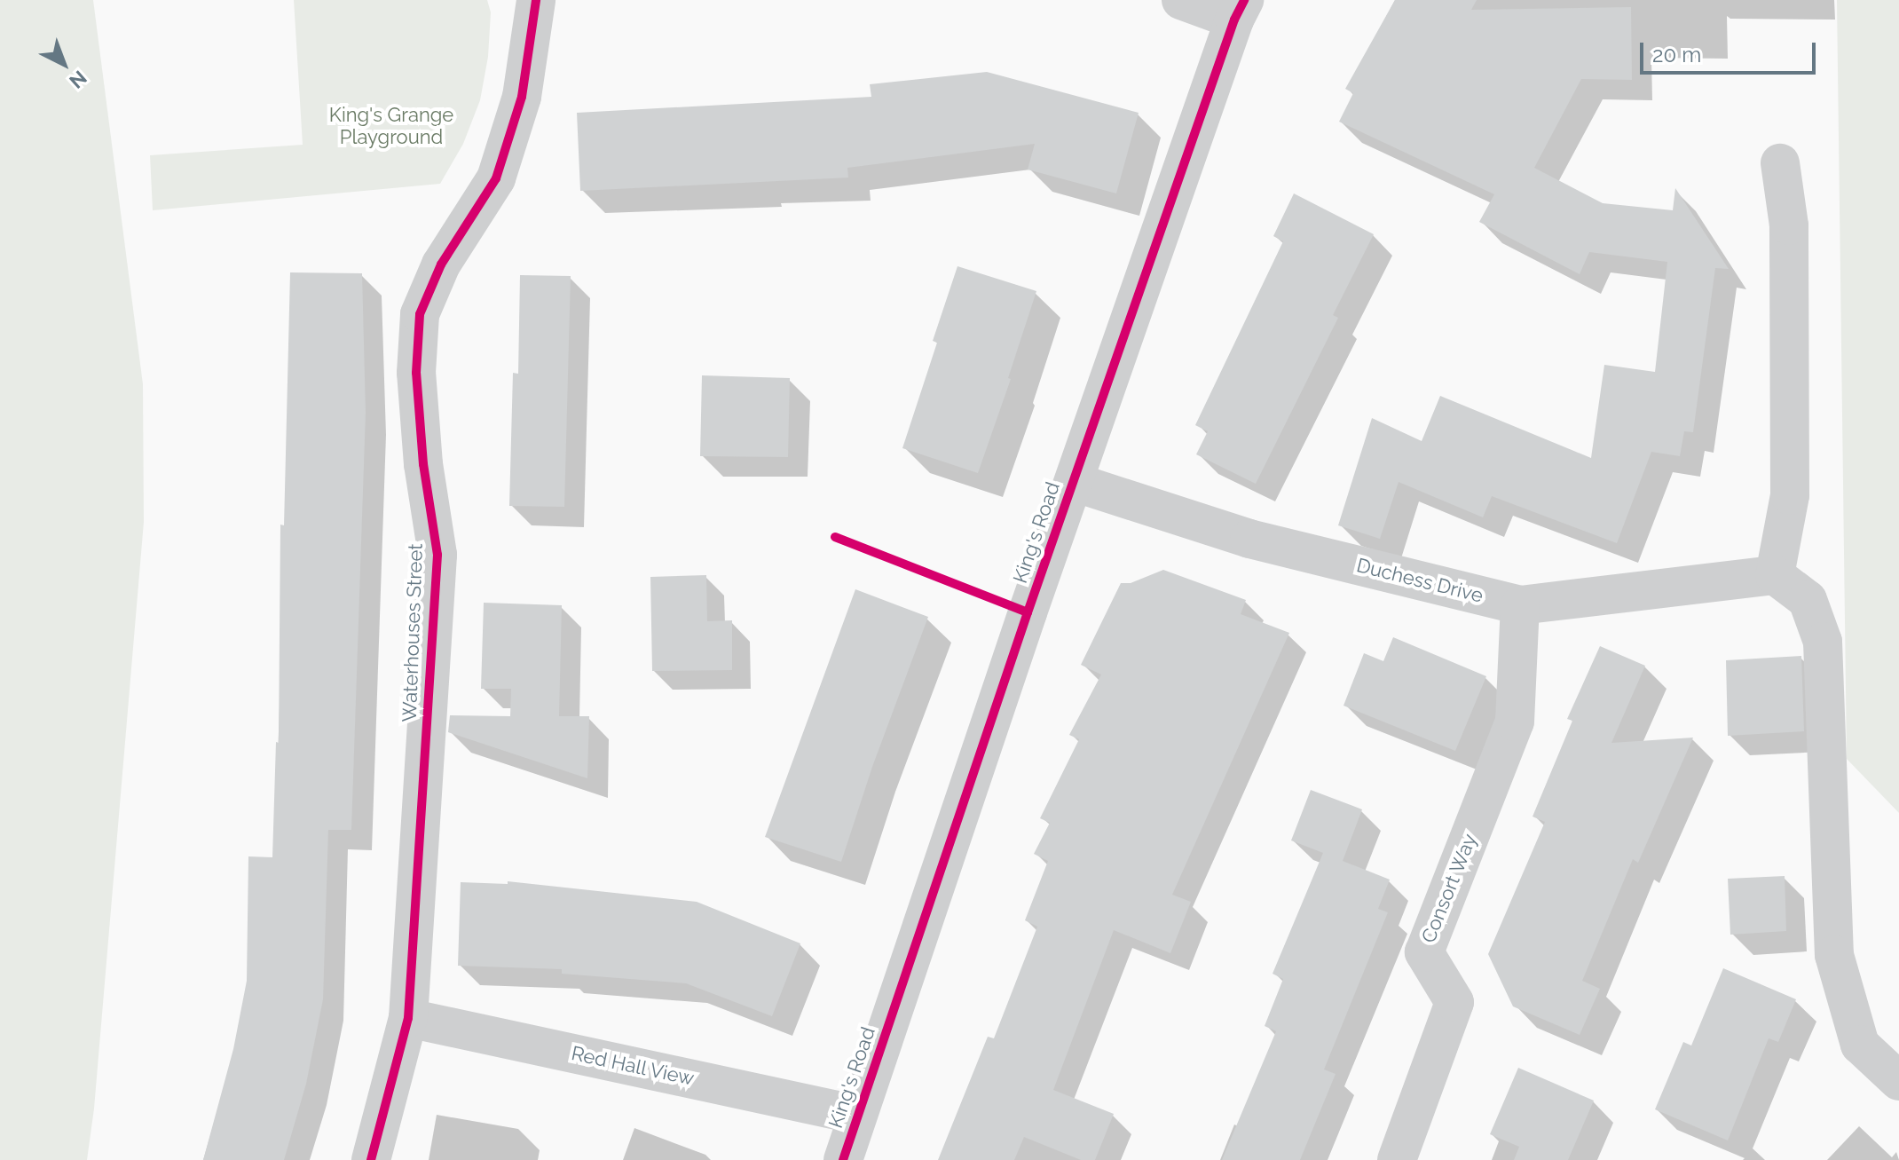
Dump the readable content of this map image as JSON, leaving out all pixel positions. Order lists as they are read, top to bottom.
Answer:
{
  "streets": {
    "street": [
      "King's Road",
      "Duchess Drive",
      "Waterhouses Street",
      "Consort Way",
      "Red Hall View"
    ]
  },
  "crossings": [
    ["King's Road", "Duchess Drive"],
    ["King's Road", "Red Hall View"],
    ["Duchess Drive", "Consort Way"],
    ["Waterhouses Street", "Red Hall View"]
  ],
  "parks": ["King's Grange Playground"],
  "scale_bar": "20 m",
  "north": "bottom right"
}
